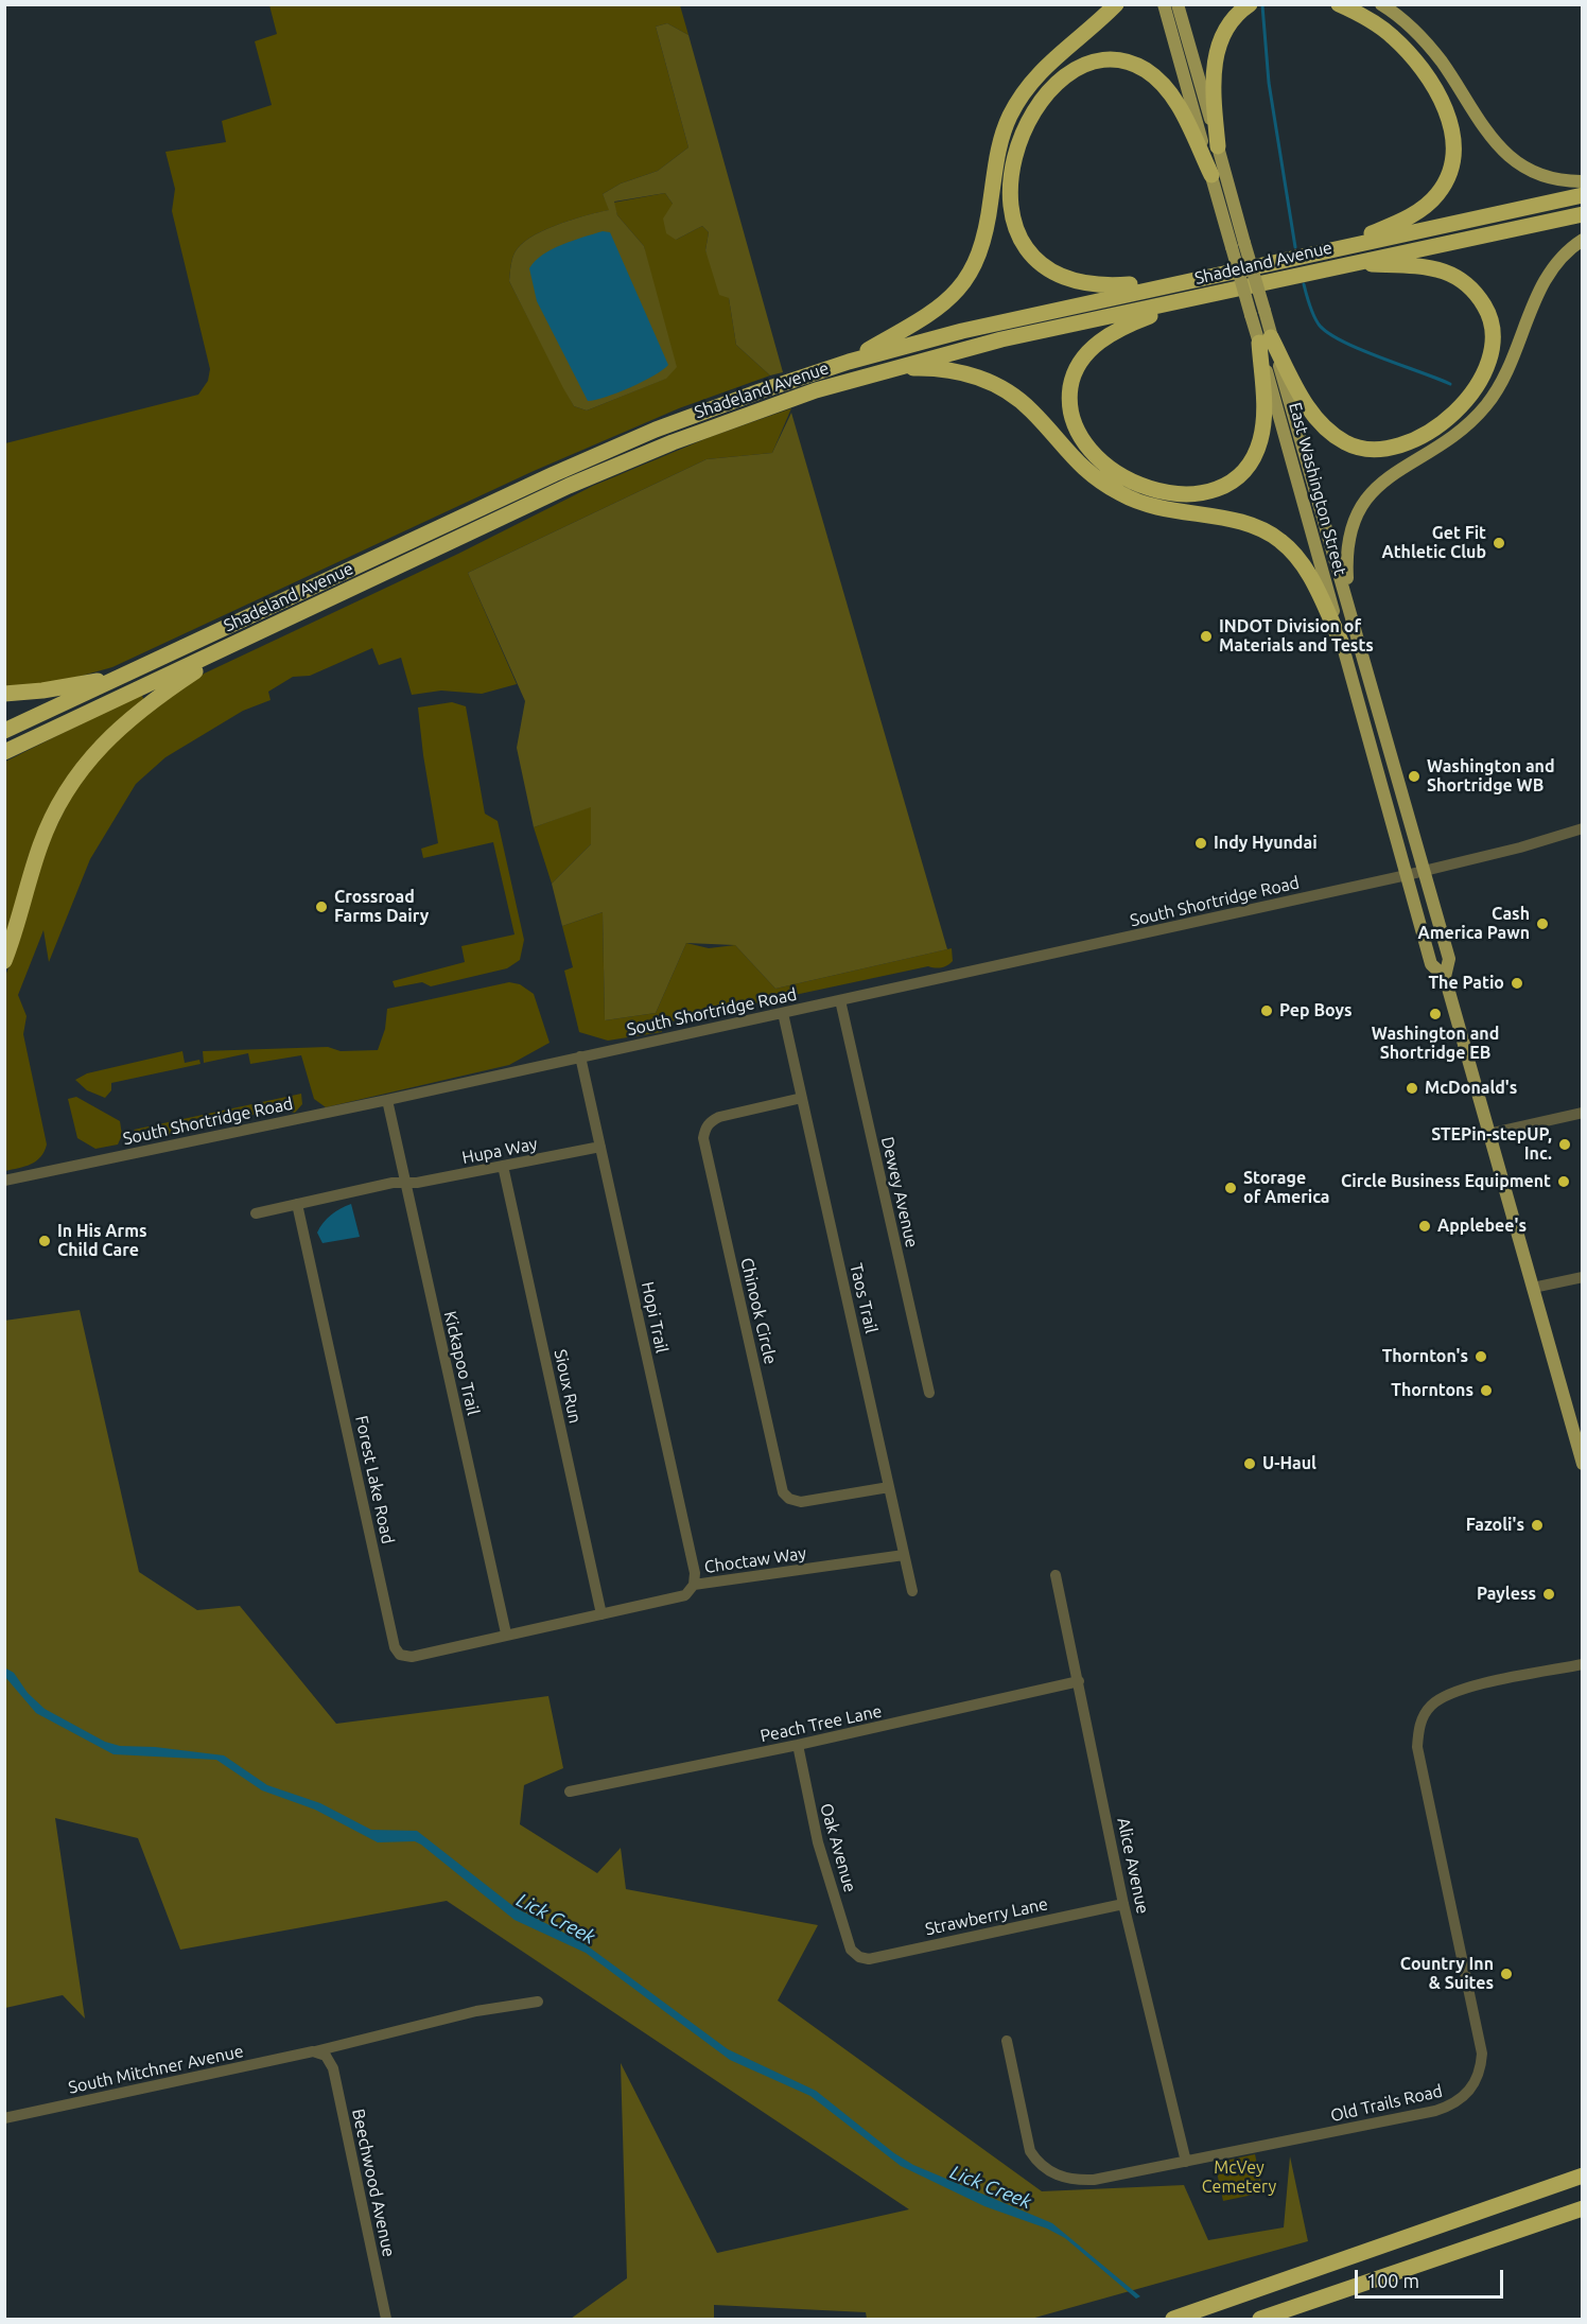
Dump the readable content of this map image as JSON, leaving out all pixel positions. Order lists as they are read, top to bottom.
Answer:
{
  "streets": {
    "highway": ["Shadeland Avenue"],
    "main road": ["East Washington Street"],
    "street": [
      "South Shortridge Road",
      "Hupa Way",
      "Dewey Avenue",
      "Taos Trail",
      "Chinook Circle",
      "Hopi Trail",
      "Kickapoo Trail",
      "Sioux Run",
      "Forest Lake Road",
      "Choctaw Way",
      "Peach Tree Lane",
      "Oak Avenue",
      "Alice Avenue",
      "Strawberry Lane",
      "South Mitchner Avenue",
      "Old Trails Road",
      "Beechwood Avenue"
    ]
  },
  "crossings": [
    ["East Washington Street", "South Shortridge Road"],
    ["South Shortridge Road", "Dewey Avenue"],
    ["South Shortridge Road", "Taos Trail"],
    ["South Shortridge Road", "Hopi Trail"],
    ["South Shortridge Road", "Kickapoo Trail"],
    ["Hupa Way", "Hopi Trail"],
    ["Hupa Way", "Kickapoo Trail"],
    ["Hupa Way", "Sioux Run"],
    ["Taos Trail", "Chinook Circle"],
    ["Taos Trail", "Choctaw Way"],
    ["Hopi Trail", "Choctaw Way"],
    ["Kickapoo Trail", "Forest Lake Road"],
    ["Kickapoo Trail", "Choctaw Way"],
    ["Sioux Run", "Choctaw Way"],
    ["Forest Lake Road", "Choctaw Way"],
    ["Peach Tree Lane", "Oak Avenue"],
    ["Peach Tree Lane", "Alice Avenue"],
    ["Oak Avenue", "Strawberry Lane"],
    ["Alice Avenue", "Strawberry Lane"],
    ["Alice Avenue", "Old Trails Road"],
    ["South Mitchner Avenue", "Beechwood Avenue"]
  ],
  "water": ["Lick Creek"],
  "parks": ["McVey Cemetery"],
  "places": [
    "Get Fit Athletic Club",
    "INDOT Division of Materials and Tests",
    "Washington and Shortridge WB",
    "Indy Hyundai",
    "Crossroad Farms Dairy",
    "Cash America Pawn",
    "The Patio",
    "Pep Boys",
    "Washington and Shortridge EB",
    "McDonald's",
    "STEPin-stepUP, Inc.",
    "Circle Business Equipment",
    "Storage of America",
    "Applebee's",
    "In His Arms Child Care",
    "Thornton's",
    "Thorntons",
    "U-Haul",
    "Fazoli's",
    "Payless",
    "Country Inn & Suites"
  ],
  "scale_bar": "100 m"
}
